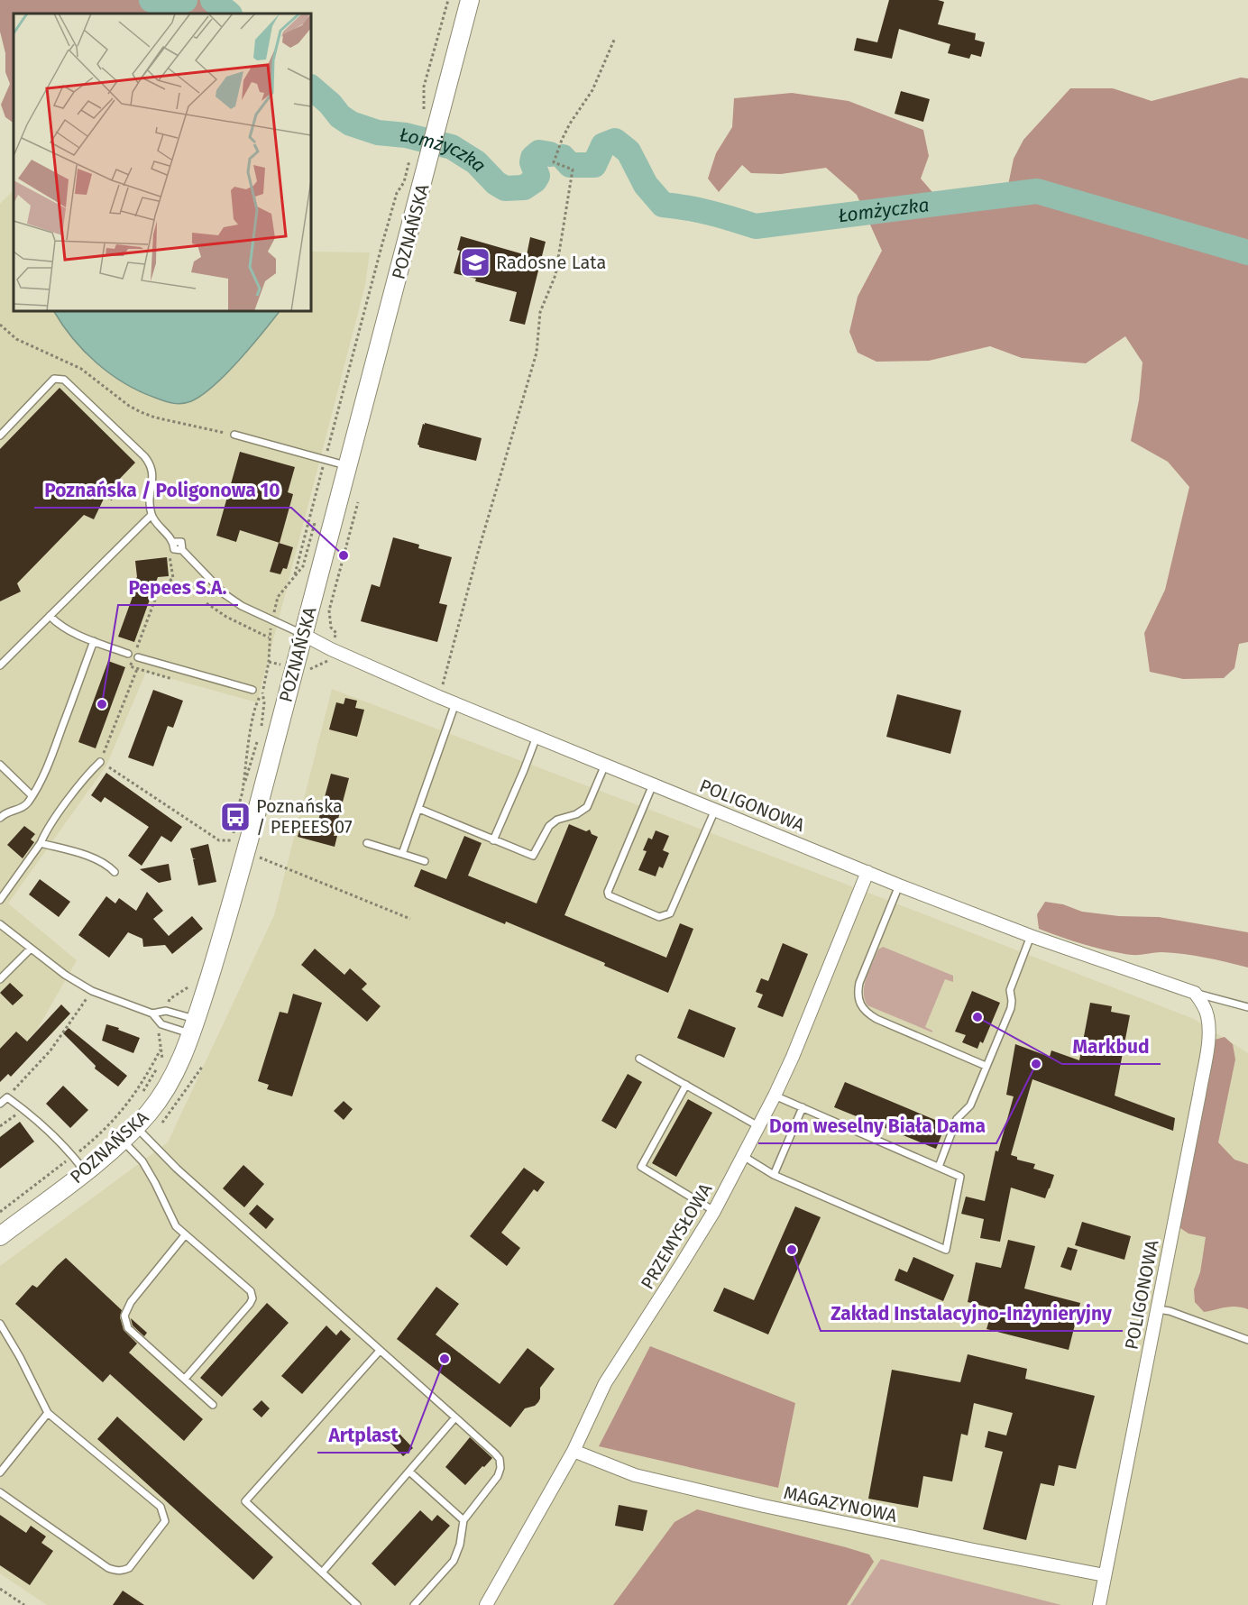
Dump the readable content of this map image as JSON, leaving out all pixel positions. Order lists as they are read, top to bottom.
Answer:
{
  "streets": {
    "main road": ["POZNAŃSKA"],
    "street": ["POLIGONOWA", "PRZEMYSŁOWA", "MAGAZYNOWA"]
  },
  "crossings": [
    ["POZNAŃSKA", "POLIGONOWA"],
    ["POLIGONOWA", "PRZEMYSŁOWA"],
    ["POLIGONOWA", "MAGAZYNOWA"],
    ["PRZEMYSŁOWA", "MAGAZYNOWA"]
  ],
  "water": ["Łomżyczka"],
  "places": {
    "school or university": ["Radosne Lata"],
    "other": [
      "Poznańska / Poligonowa 10",
      "Pepees S.A.",
      "Markbud",
      "Dom weselny Biała Dama",
      "Zakład Instalacyjno-Inżynieryjny",
      "Artplast"
    ],
    "bus stop": ["Poznańska / PEPEES 07"]
  }
}
